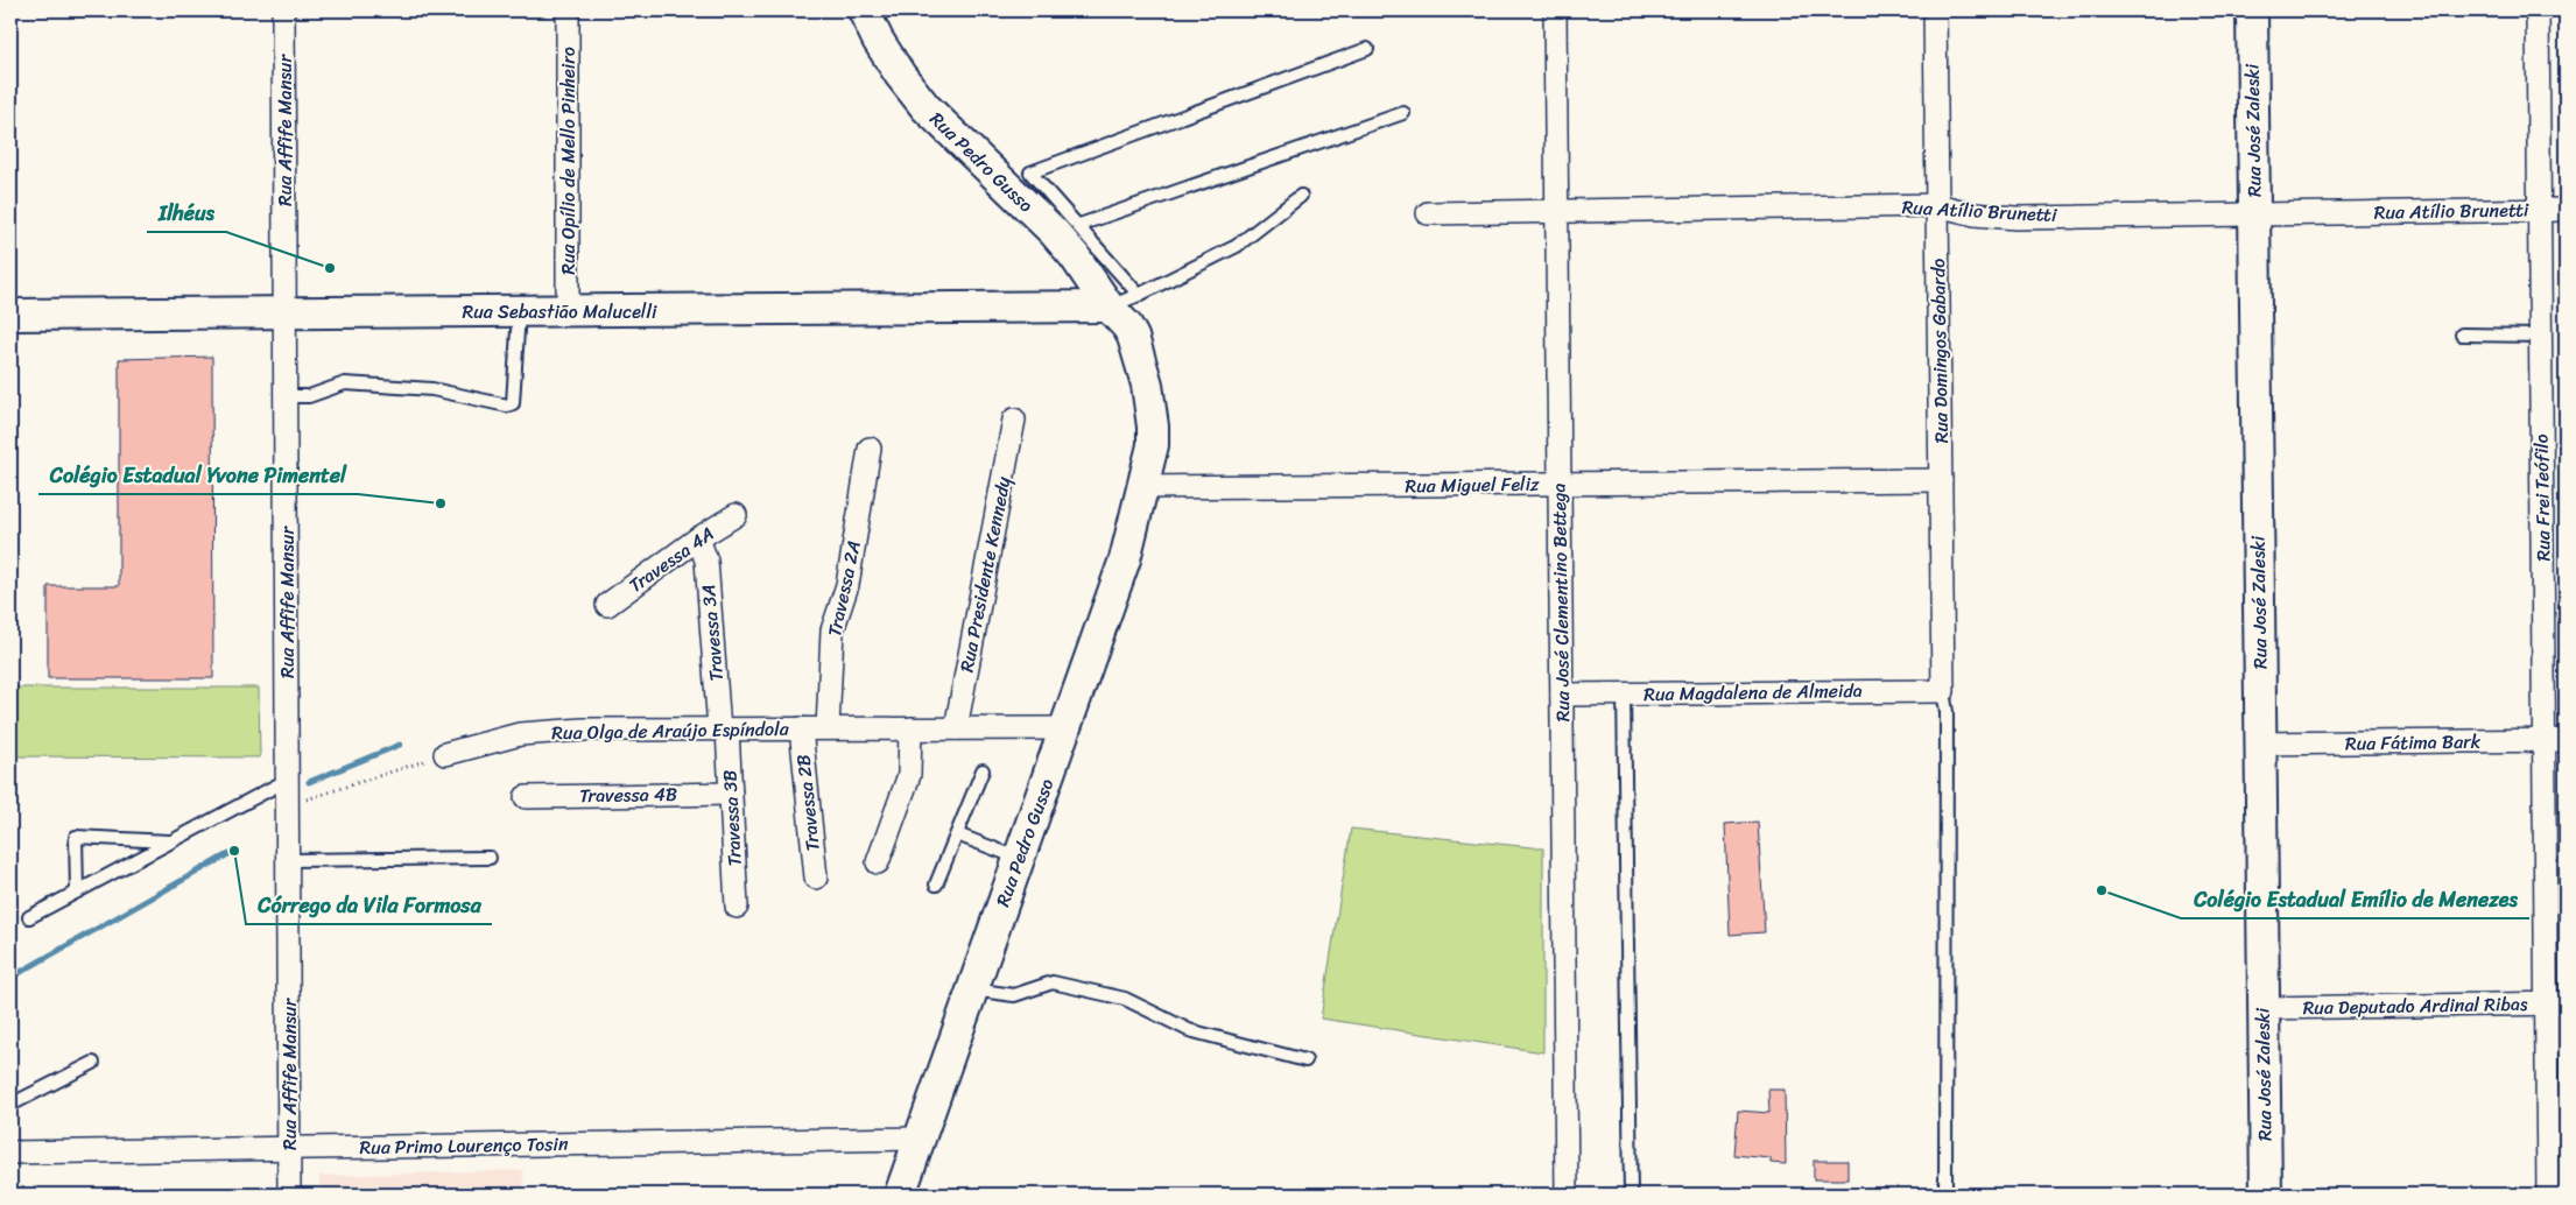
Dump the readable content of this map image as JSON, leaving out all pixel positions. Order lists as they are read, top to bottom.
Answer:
{
  "streets": {
    "street": [
      "Rua Affife Mansur",
      "Rua José Zaleski",
      "Rua Opílio de Mello Pinheiro",
      "Rua Pedro Gusso",
      "Rua Atílio Brunetti",
      "Rua Sebastião Malucelli",
      "Rua Domingos Gabardo",
      "Rua Miguel Feliz",
      "Rua Frei Teófilo",
      "Travessa 4A",
      "Rua Presidente Kennedy",
      "Travessa 2A",
      "Rua José Clementino Bettega",
      "Travessa 3A",
      "Rua Magdalena de Almeida",
      "Rua Olga de Araújo Espíndola",
      "Rua Fátima Bark",
      "Travessa 4B",
      "Travessa 2B",
      "Travessa 3B",
      "Rua Deputado Ardinal Ribas",
      "Rua Primo Lourenço Tosin"
    ]
  },
  "crossings": [
    ["Rua Affife Mansur", "Rua Sebastião Malucelli"],
    ["Rua Affife Mansur", "Rua Primo Lourenço Tosin"],
    ["Rua José Zaleski", "Rua Atílio Brunetti"],
    ["Rua José Zaleski", "Rua Fátima Bark"],
    ["Rua José Zaleski", "Rua Deputado Ardinal Ribas"],
    ["Rua Opílio de Mello Pinheiro", "Rua Sebastião Malucelli"],
    ["Rua Pedro Gusso", "Rua Sebastião Malucelli"],
    ["Rua Pedro Gusso", "Rua Miguel Feliz"],
    ["Rua Pedro Gusso", "Rua Olga de Araújo Espíndola"],
    ["Rua Pedro Gusso", "Rua Primo Lourenço Tosin"],
    ["Rua Atílio Brunetti", "Rua Domingos Gabardo"],
    ["Rua Atílio Brunetti", "Rua Frei Teófilo"],
    ["Rua Atílio Brunetti", "Rua José Clementino Bettega"],
    ["Rua Domingos Gabardo", "Rua Miguel Feliz"],
    ["Rua Domingos Gabardo", "Rua Magdalena de Almeida"],
    ["Rua Miguel Feliz", "Rua José Clementino Bettega"],
    ["Rua Frei Teófilo", "Rua Fátima Bark"],
    ["Rua Frei Teófilo", "Rua Deputado Ardinal Ribas"],
    ["Travessa 4A", "Travessa 3A"],
    ["Rua Presidente Kennedy", "Rua Olga de Araújo Espíndola"],
    ["Travessa 2A", "Rua Olga de Araújo Espíndola"],
    ["Rua José Clementino Bettega", "Rua Magdalena de Almeida"],
    ["Travessa 3A", "Rua Olga de Araújo Espíndola"],
    ["Travessa 3A", "Travessa 3B"],
    ["Rua Olga de Araújo Espíndola", "Travessa 2B"],
    ["Rua Olga de Araújo Espíndola", "Travessa 3B"],
    ["Travessa 4B", "Travessa 3B"]
  ],
  "places": [
    "Ilhéus",
    "Colégio Estadual Yvone Pimentel",
    "Córrego da Vila Formosa",
    "Colégio Estadual Emílio de Menezes"
  ]
}
